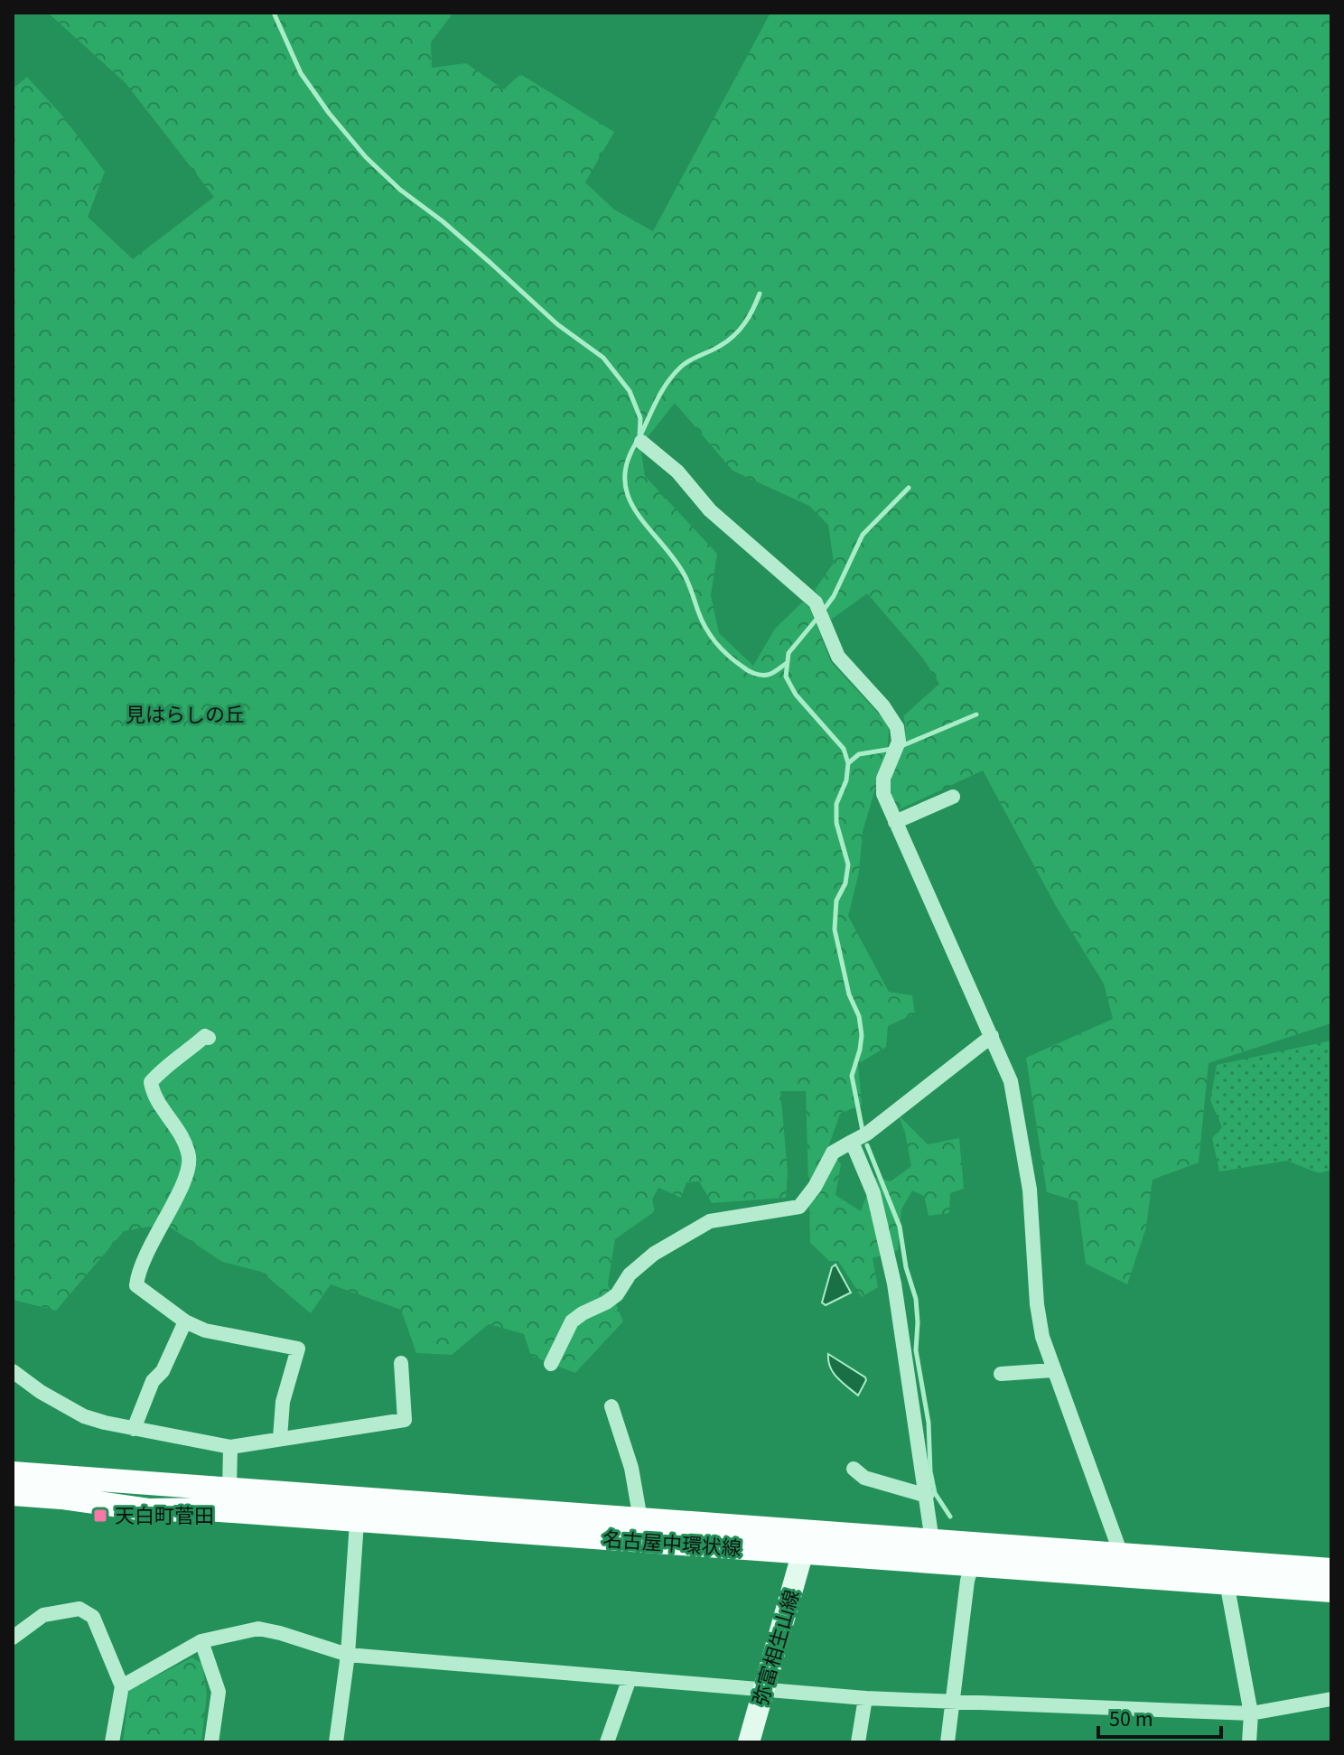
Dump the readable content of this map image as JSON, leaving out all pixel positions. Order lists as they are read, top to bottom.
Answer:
{
  "streets": {
    "main road": ["名古屋中環状線"],
    "street": ["弥富相生山線"]
  },
  "crossings": [
    ["名古屋中環状線", "弥富相生山線"]
  ],
  "parks": ["見はらしの丘"],
  "places": {
    "transit": ["天白町菅田"]
  },
  "scale_bar": "50 m"
}
